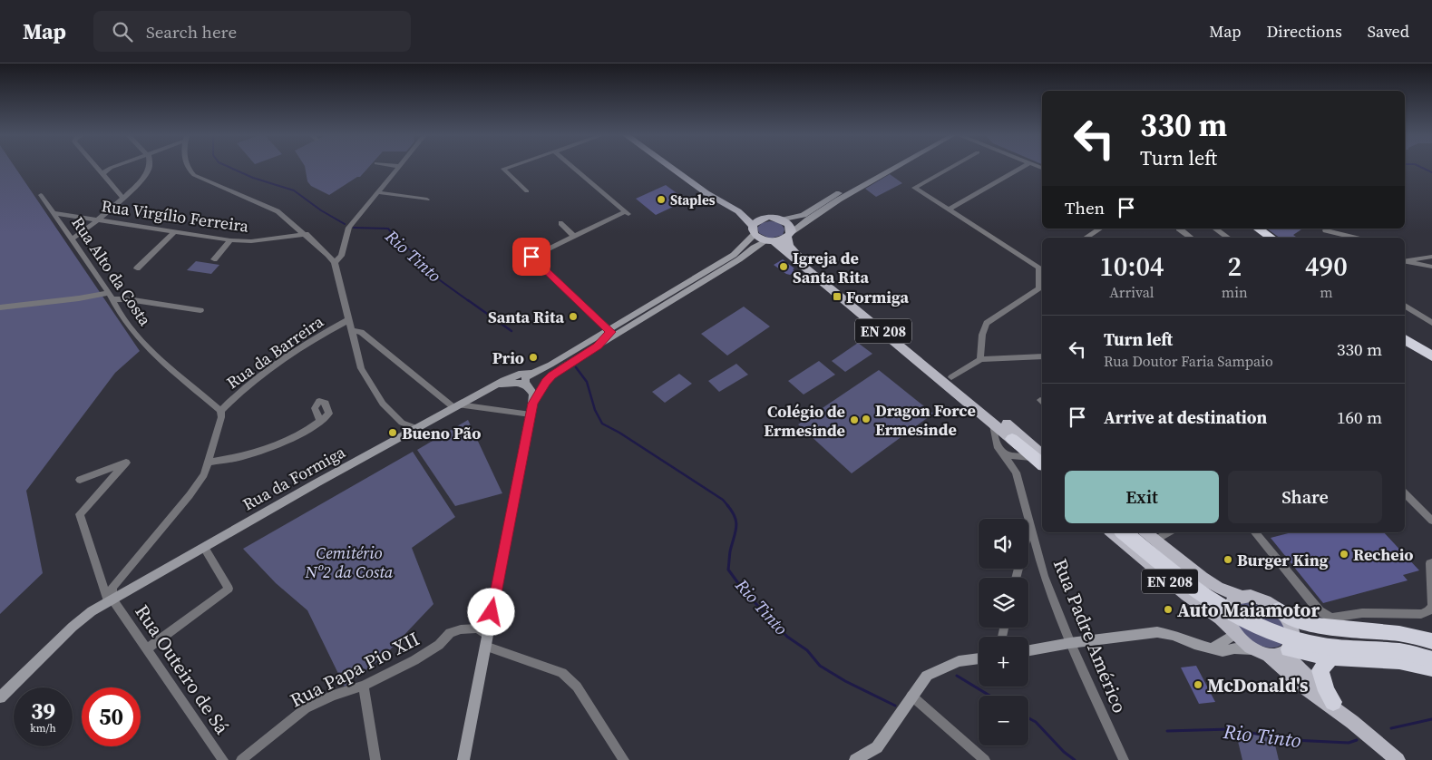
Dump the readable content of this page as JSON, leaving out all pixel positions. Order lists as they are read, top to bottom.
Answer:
{
  "streets": {
    "main road": ["EN 208", "Rua da Formiga"],
    "street": [
      "Rua Virgílio Ferreira",
      "Rua Alto da Costa",
      "Rua da Barreira",
      "Rua Padre Américo",
      "Rua Outeiro de Sá",
      "Rua Papa Pio XII"
    ]
  },
  "crossings": [
    ["Rua Virgílio Ferreira", "Rua Alto da Costa"],
    ["Rua Alto da Costa", "Rua da Barreira"],
    ["EN 208", "Rua da Formiga"],
    ["EN 208", "Rua Padre Américo"],
    ["Rua da Formiga", "Rua Outeiro de Sá"]
  ],
  "water": ["Rio Tinto"],
  "parks": ["Cemitério Nº2 da Costa"],
  "places": {
    "other": [
      "Staples",
      "Igreja de Santa Rita",
      "Santa Rita",
      "Prio",
      "Dragon Force Ermesinde",
      "Colégio de Ermesinde",
      "Bueno Pão",
      "Recheio",
      "Burger King",
      "Auto Maiamotor",
      "McDonald's"
    ],
    "transit": ["Formiga"]
  },
  "page": {
    "header": "Map",
    "search": "Search here",
    "nav": ["Map", "Directions", "Saved"],
    "turn": ["330 m", "Turn left"],
    "then": "Then",
    "eta": [
      "10:04",
      "Arrival",
      "2",
      "min",
      "490",
      "m"
    ],
    "list": [
      {
        "name": "Turn left",
        "note": "Rua Doutor Faria Sampaio",
        "value": "330 m"
      },
      {
        "name": "Arrive at destination",
        "value": "160 m"
      }
    ],
    "buttons": ["Exit", "Share"],
    "map_buttons": ["+", "−"],
    "speed": "39 km/h",
    "limit": "50"
  }
}
